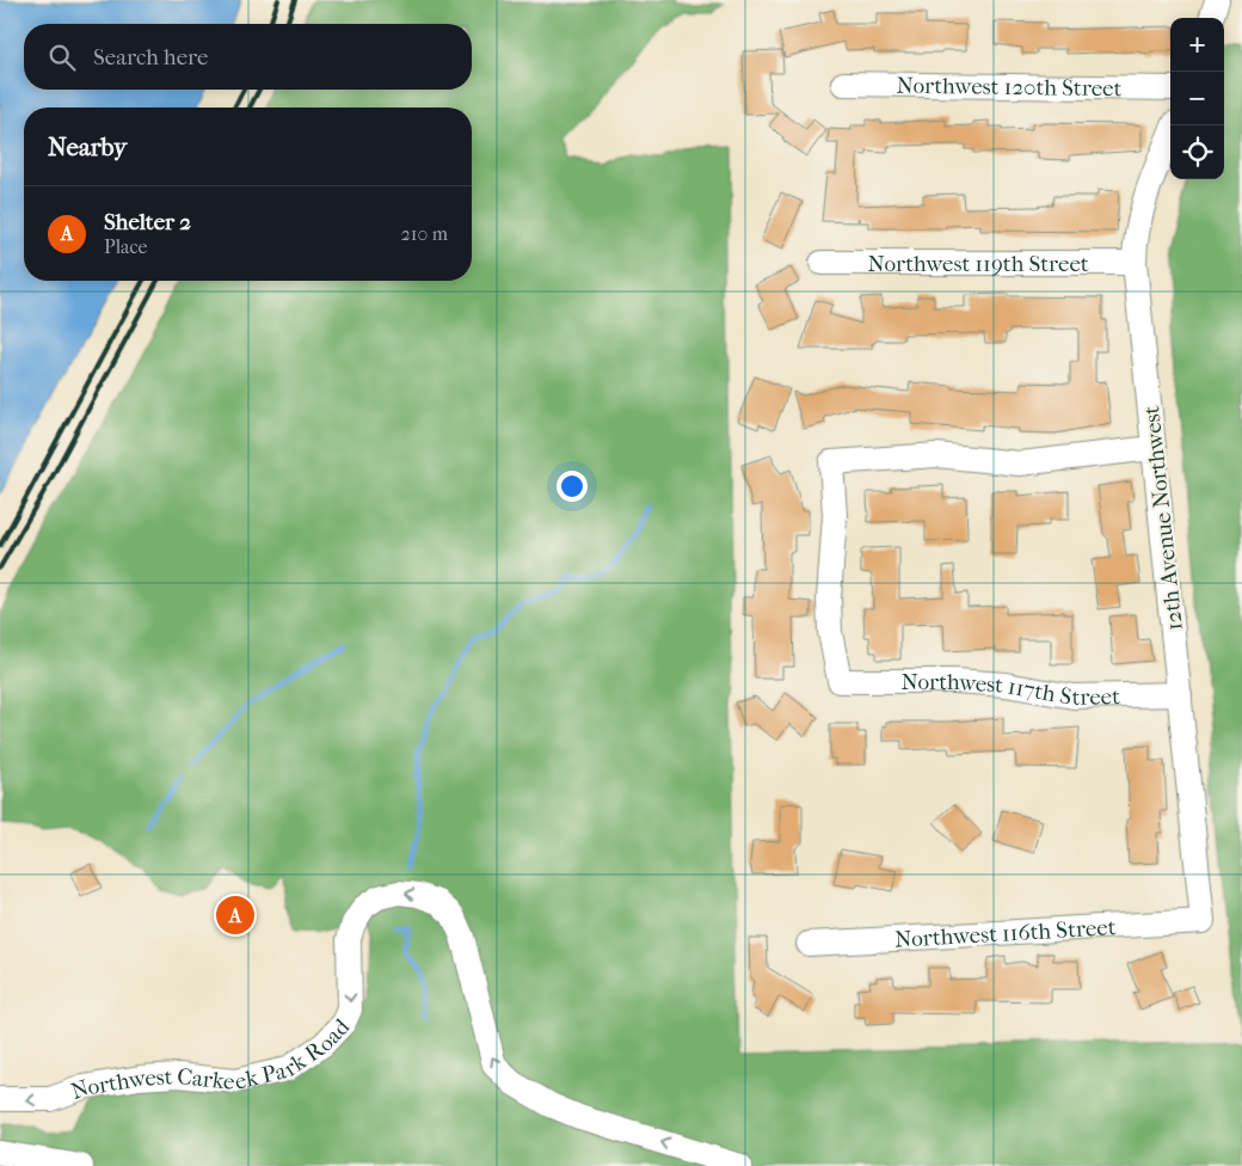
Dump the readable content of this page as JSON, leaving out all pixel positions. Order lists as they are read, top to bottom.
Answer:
{
  "streets": {
    "street": [
      "Northwest 120th Street",
      "Northwest 119th Street",
      "12th Avenue Northwest",
      "Northwest 117th Street",
      "Northwest 116th Street",
      "Northwest Carkeek Park Road"
    ]
  },
  "crossings": [
    ["Northwest 119th Street", "12th Avenue Northwest"],
    ["12th Avenue Northwest", "Northwest 117th Street"],
    ["12th Avenue Northwest", "Northwest 116th Street"]
  ],
  "page": {
    "map_buttons": ["+", "−"],
    "search": "Search here",
    "heading": "Nearby",
    "list": [
      {
        "mark": "A",
        "name": "Shelter 2",
        "note": "Place",
        "value": "210 m"
      }
    ],
    "pins": "A"
  }
}
